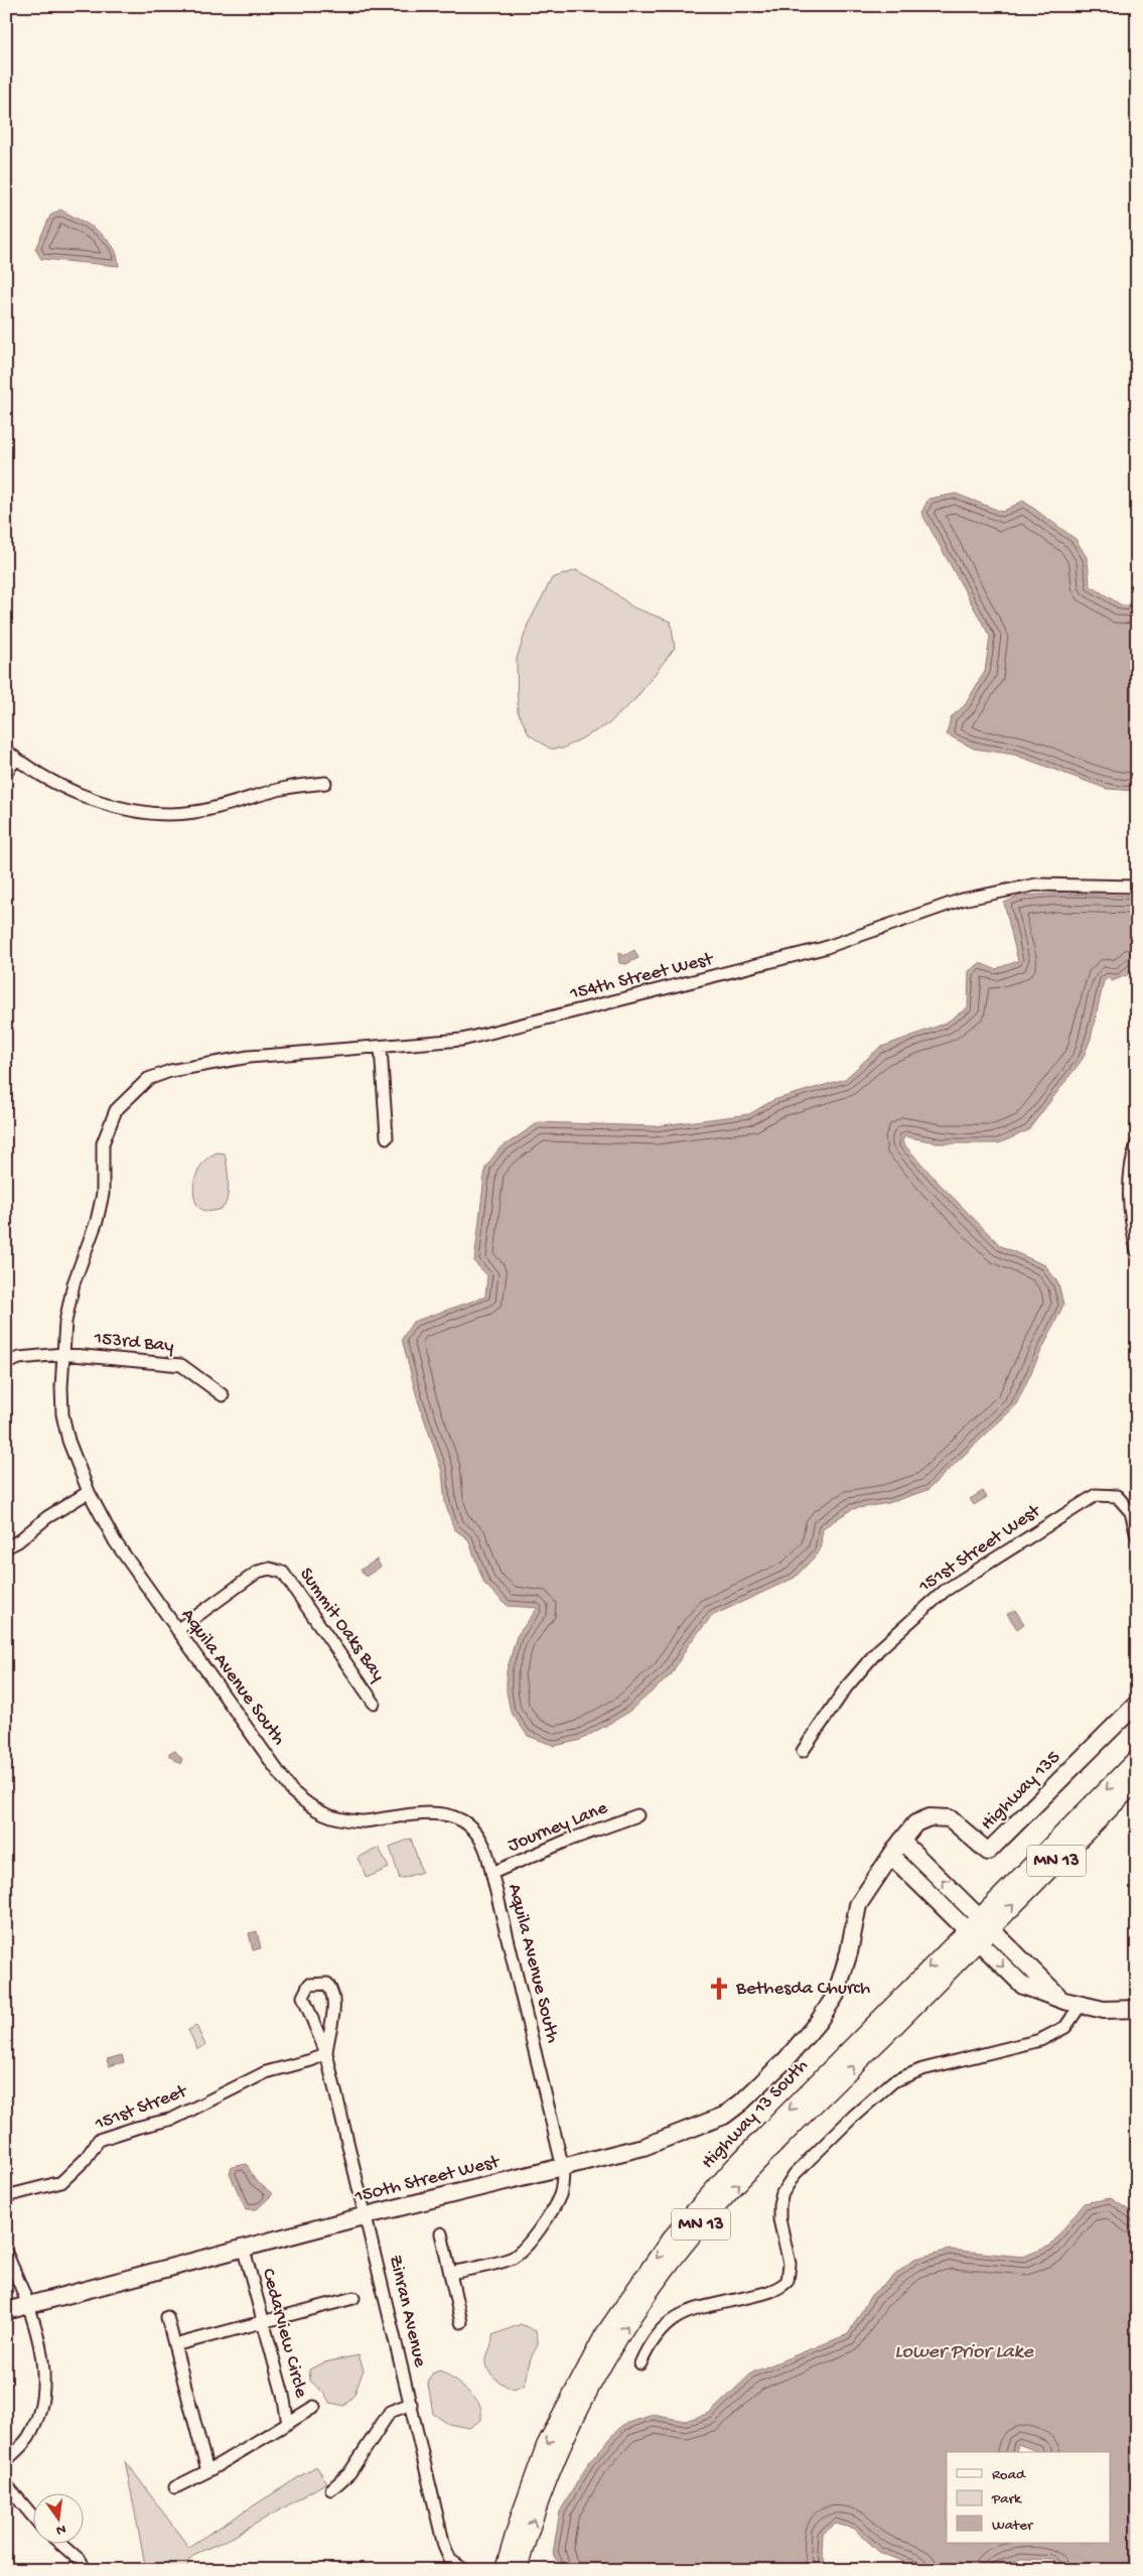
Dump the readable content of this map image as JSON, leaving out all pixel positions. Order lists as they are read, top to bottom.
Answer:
{
  "streets": {
    "main road": ["MN 13", "Highway 13 South"],
    "street": [
      "154th Street West",
      "153rd Bay",
      "151st Street West",
      "Summit Oaks Bay",
      "Aquila Avenue South",
      "Highway 135",
      "Journey Lane",
      "151st Street",
      "150th Street West",
      "Zinran Avenue",
      "Cedarview Circle"
    ]
  },
  "crossings": [
    ["154th Street West", "Aquila Avenue South"],
    ["153rd Bay", "Aquila Avenue South"],
    ["Summit Oaks Bay", "Aquila Avenue South"],
    ["Aquila Avenue South", "Journey Lane"],
    ["Aquila Avenue South", "150th Street West"],
    ["Highway 135", "150th Street West"],
    ["151st Street", "Zinran Avenue"],
    ["150th Street West", "Zinran Avenue"],
    ["150th Street West", "Cedarview Circle"]
  ],
  "water": ["Lower Prior Lake"],
  "places": {
    "church": ["Bethesda Church"]
  },
  "legend": ["Road", "Park", "Water"],
  "north": "bottom"
}
